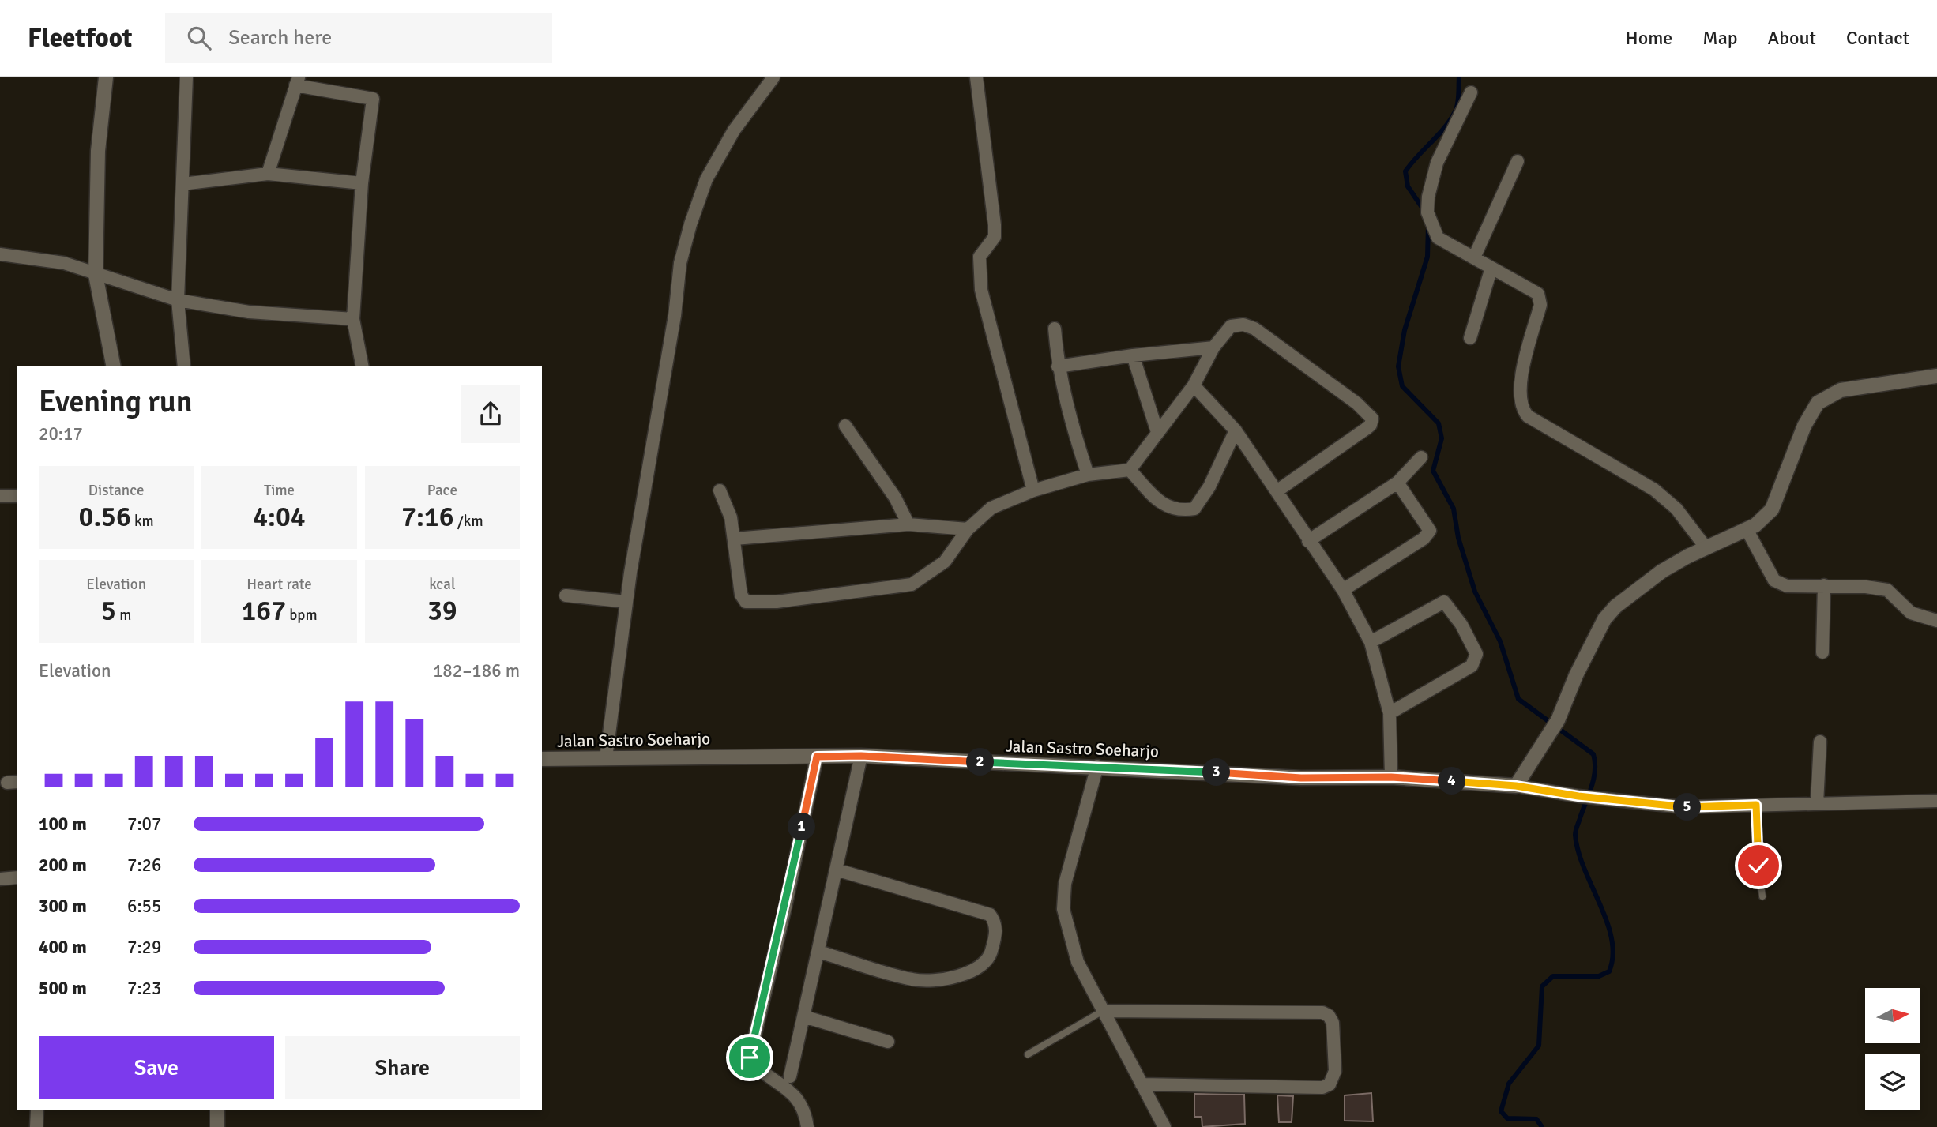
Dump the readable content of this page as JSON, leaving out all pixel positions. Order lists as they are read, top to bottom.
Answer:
{
  "streets": {
    "street": ["Jalan Sastro Soeharjo"]
  },
  "north": "right",
  "page": {
    "header": "Fleetfoot",
    "search": "Search here",
    "nav": [
      "Home",
      "Map",
      "About",
      "Contact"
    ],
    "heading": ["Evening run", "20:17"],
    "stats": [
      ["Distance", "0.56 km"],
      ["Time", "4:04"],
      ["Pace", "7:16 /km"],
      ["Elevation", "5 m"],
      ["Heart rate", "167 bpm"],
      ["kcal", "39"]
    ],
    "chart": ["Elevation", "182–186 m"],
    "pins": [
      "2",
      "3",
      "4",
      "5",
      "1"
    ],
    "list": [
      {
        "name": "100 m",
        "note": "7:07"
      },
      {
        "name": "200 m",
        "note": "7:26"
      },
      {
        "name": "300 m",
        "note": "6:55"
      },
      {
        "name": "400 m",
        "note": "7:29"
      },
      {
        "name": "500 m",
        "note": "7:23"
      }
    ],
    "buttons": ["Save", "Share"]
  }
}
